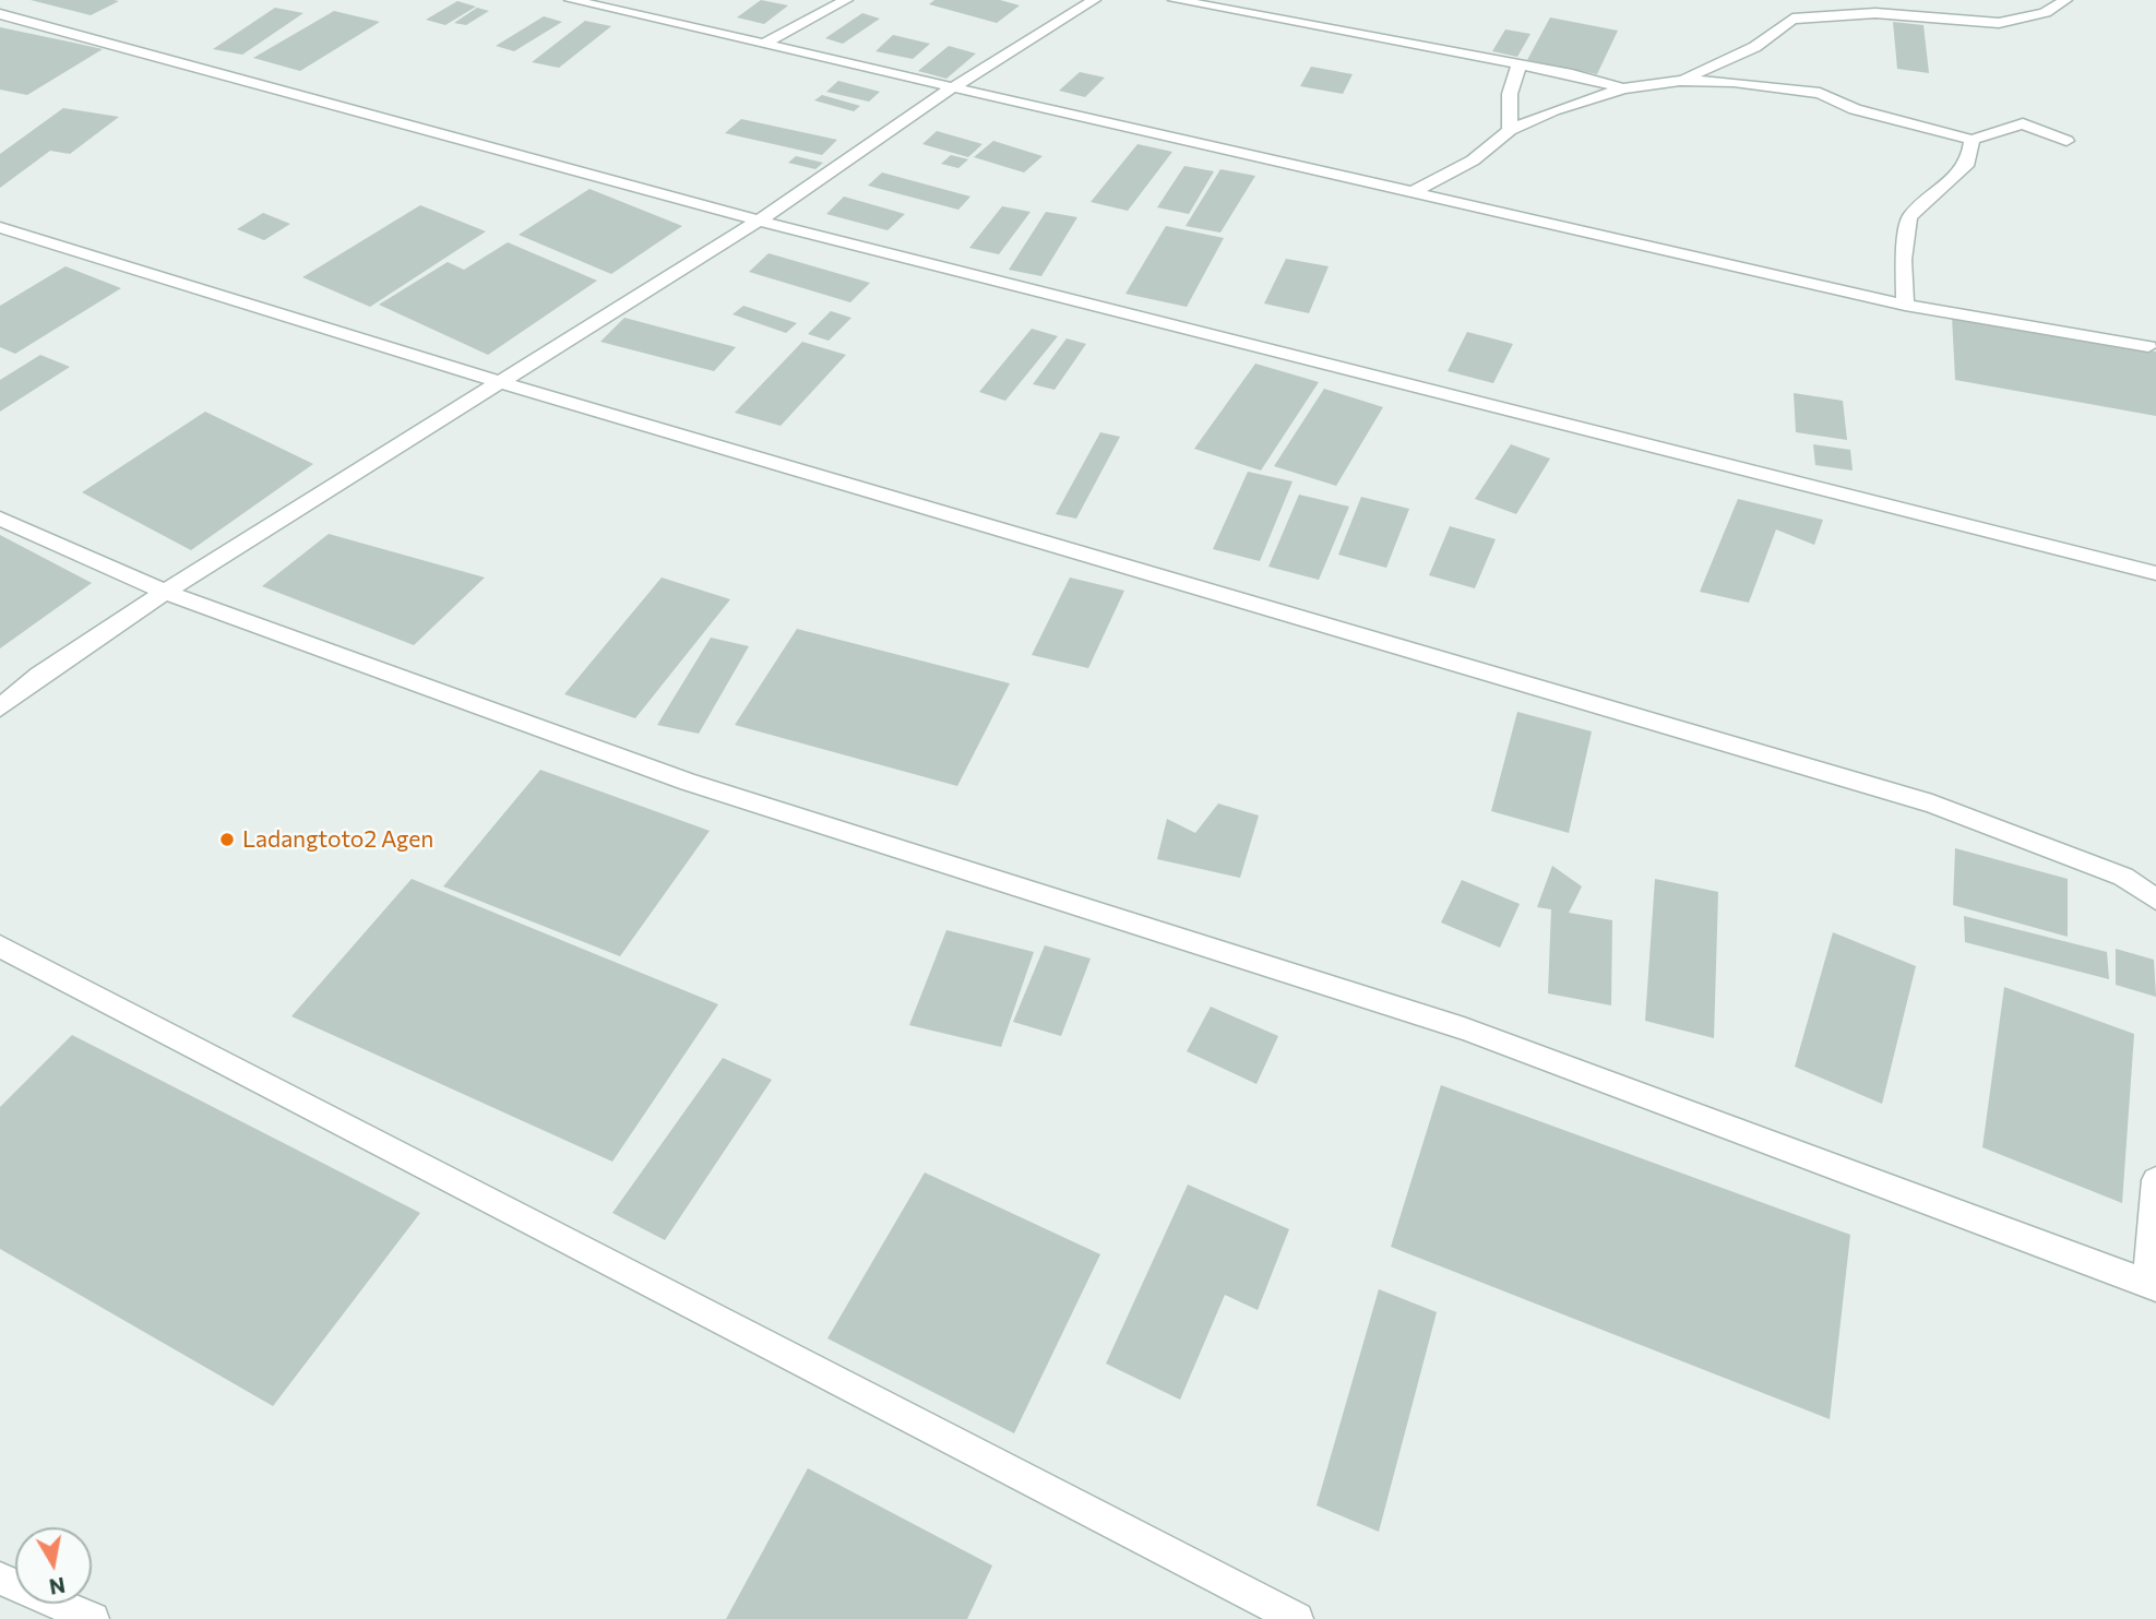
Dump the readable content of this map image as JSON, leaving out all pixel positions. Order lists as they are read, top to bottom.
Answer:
{
  "places": ["Ladangtoto2 Agen"],
  "north": "bottom"
}
